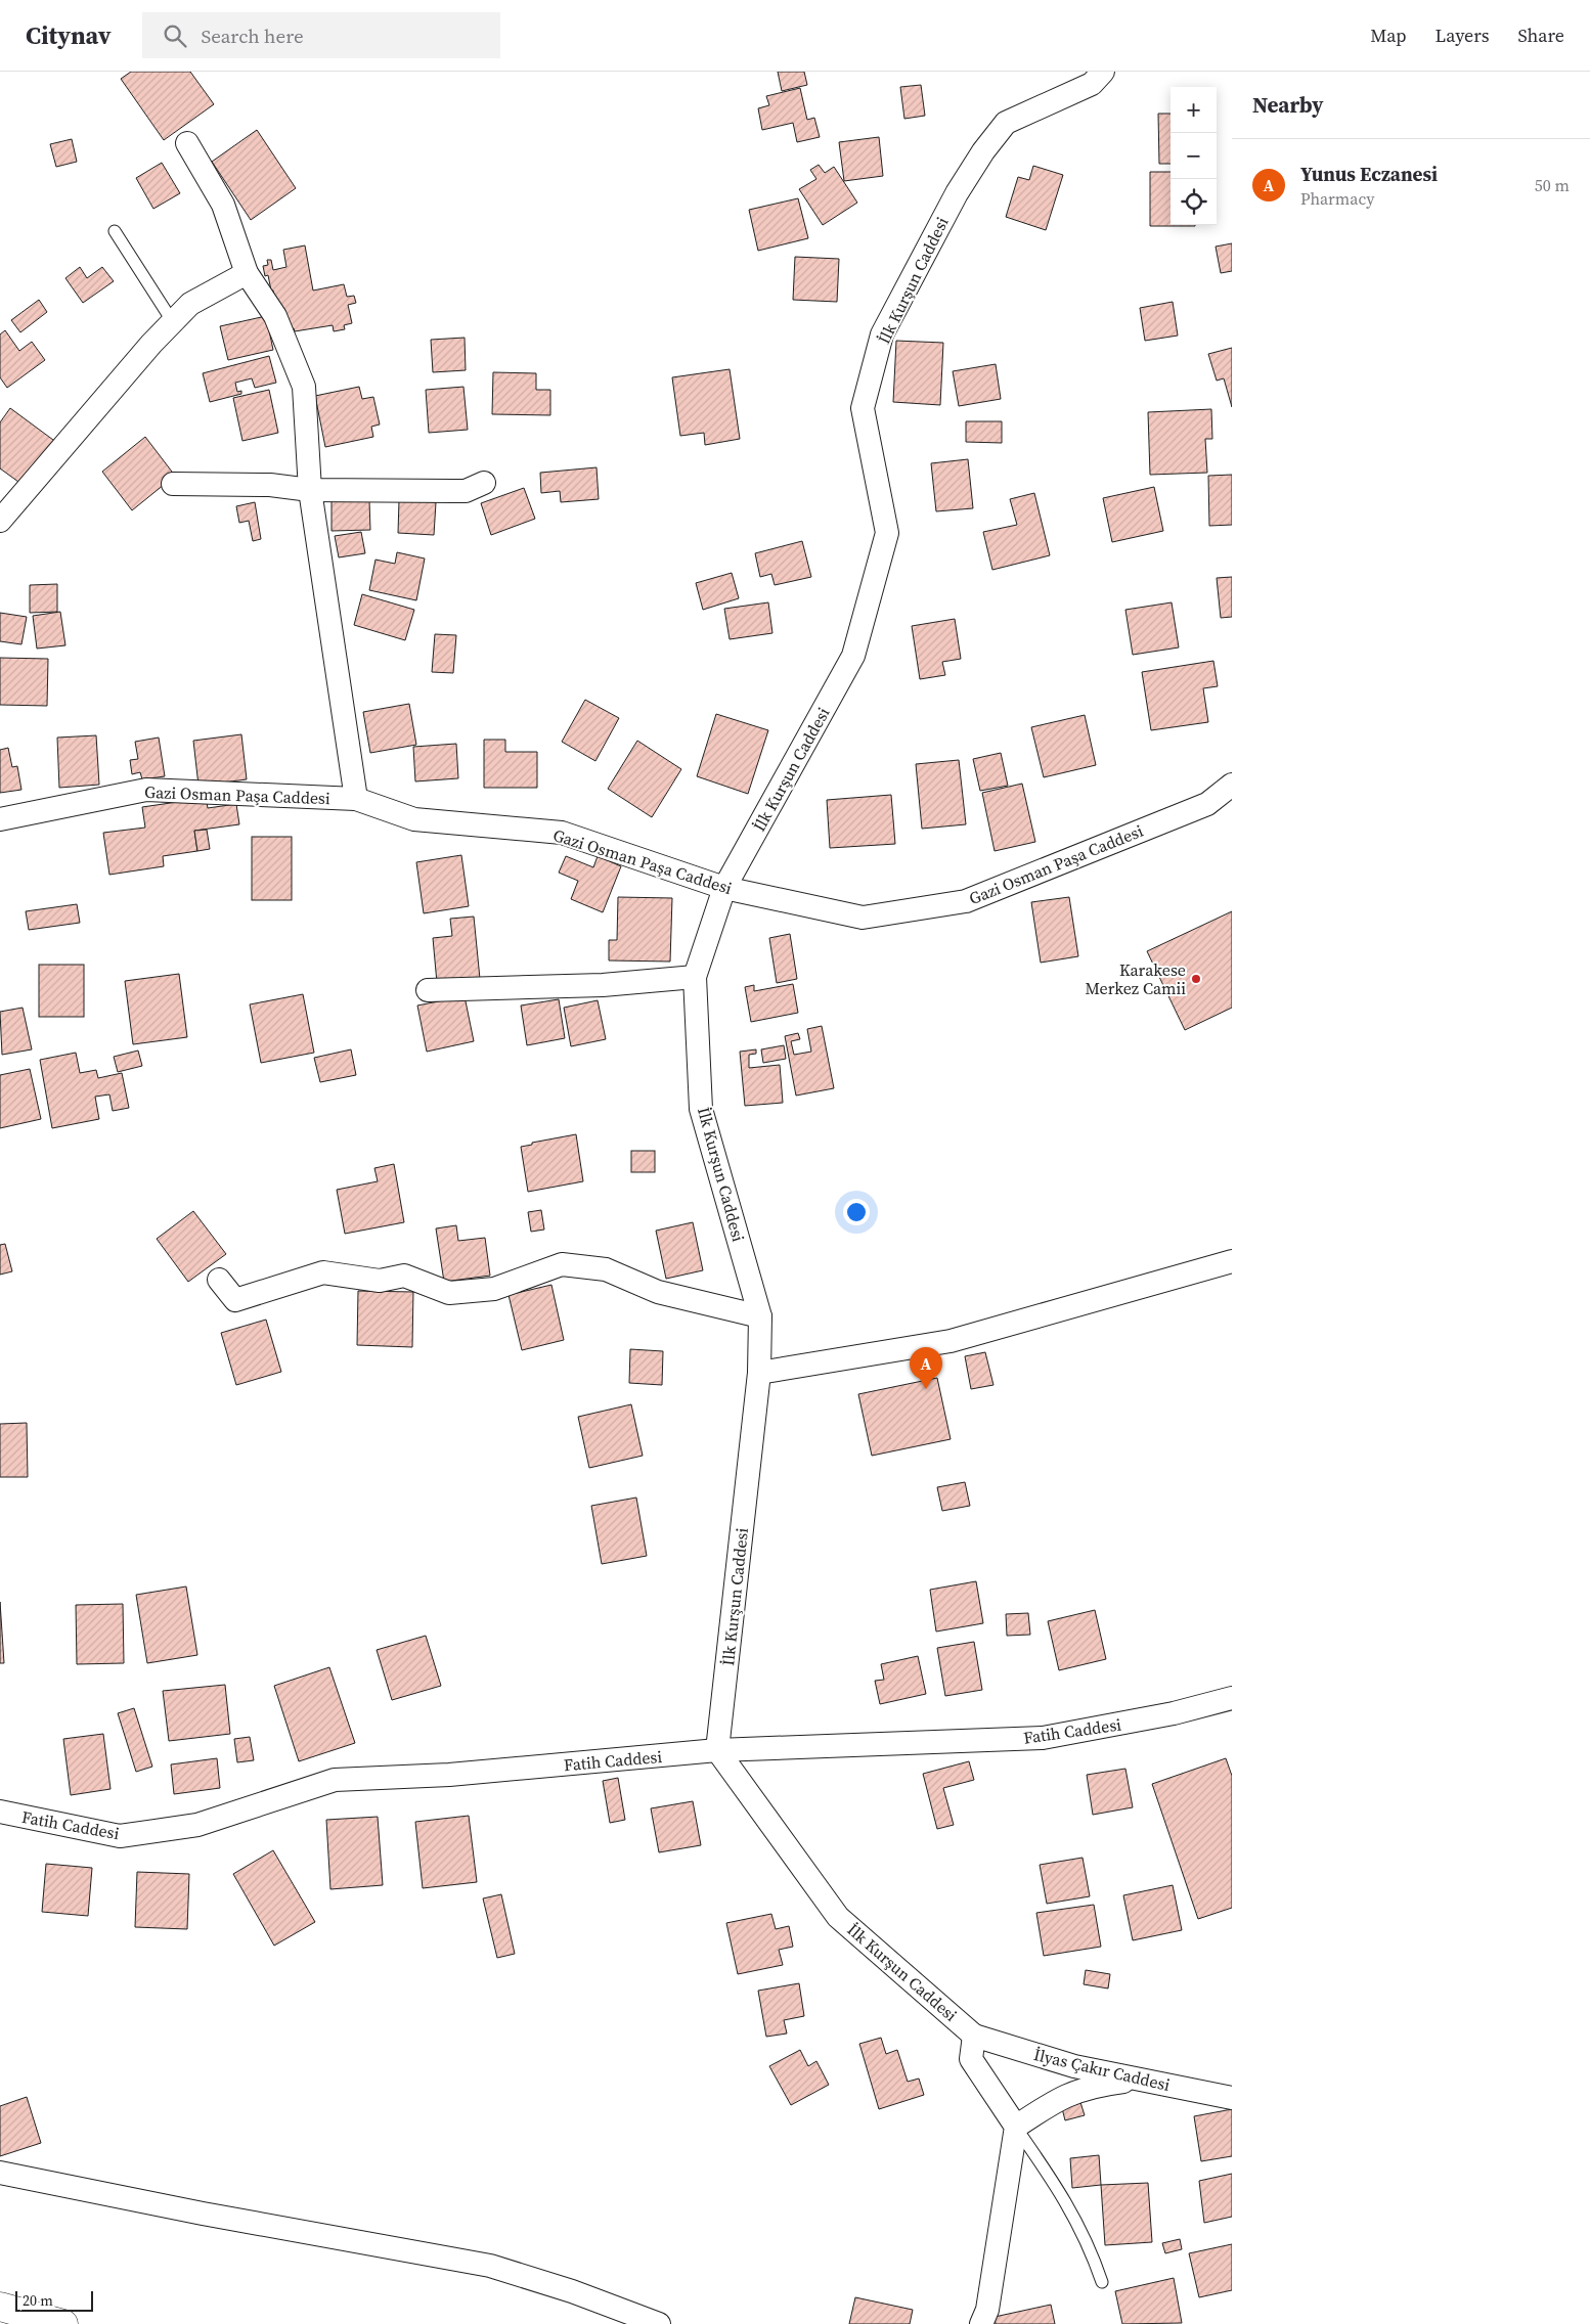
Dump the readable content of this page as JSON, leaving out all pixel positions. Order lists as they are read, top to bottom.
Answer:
{
  "streets": {
    "street": [
      "İlk Kurşun Caddesi",
      "Gazi Osman Paşa Caddesi",
      "Fatih Caddesi",
      "İlyas Çakır Caddesi"
    ]
  },
  "crossings": [
    ["İlk Kurşun Caddesi", "Gazi Osman Paşa Caddesi"],
    ["İlk Kurşun Caddesi", "Fatih Caddesi"],
    ["İlk Kurşun Caddesi", "İlyas Çakır Caddesi"]
  ],
  "places": ["Karakese Merkez Camii"],
  "scale_bar": "20 m",
  "page": {
    "header": "Citynav",
    "search": "Search here",
    "nav": ["Map", "Layers", "Share"],
    "heading": "Nearby",
    "map_buttons": ["+", "−"],
    "list": [
      {
        "mark": "A",
        "name": "Yunus Eczanesi",
        "note": "Pharmacy",
        "value": "50 m"
      }
    ],
    "pins": "A",
    "scale": "20 m"
  }
}
